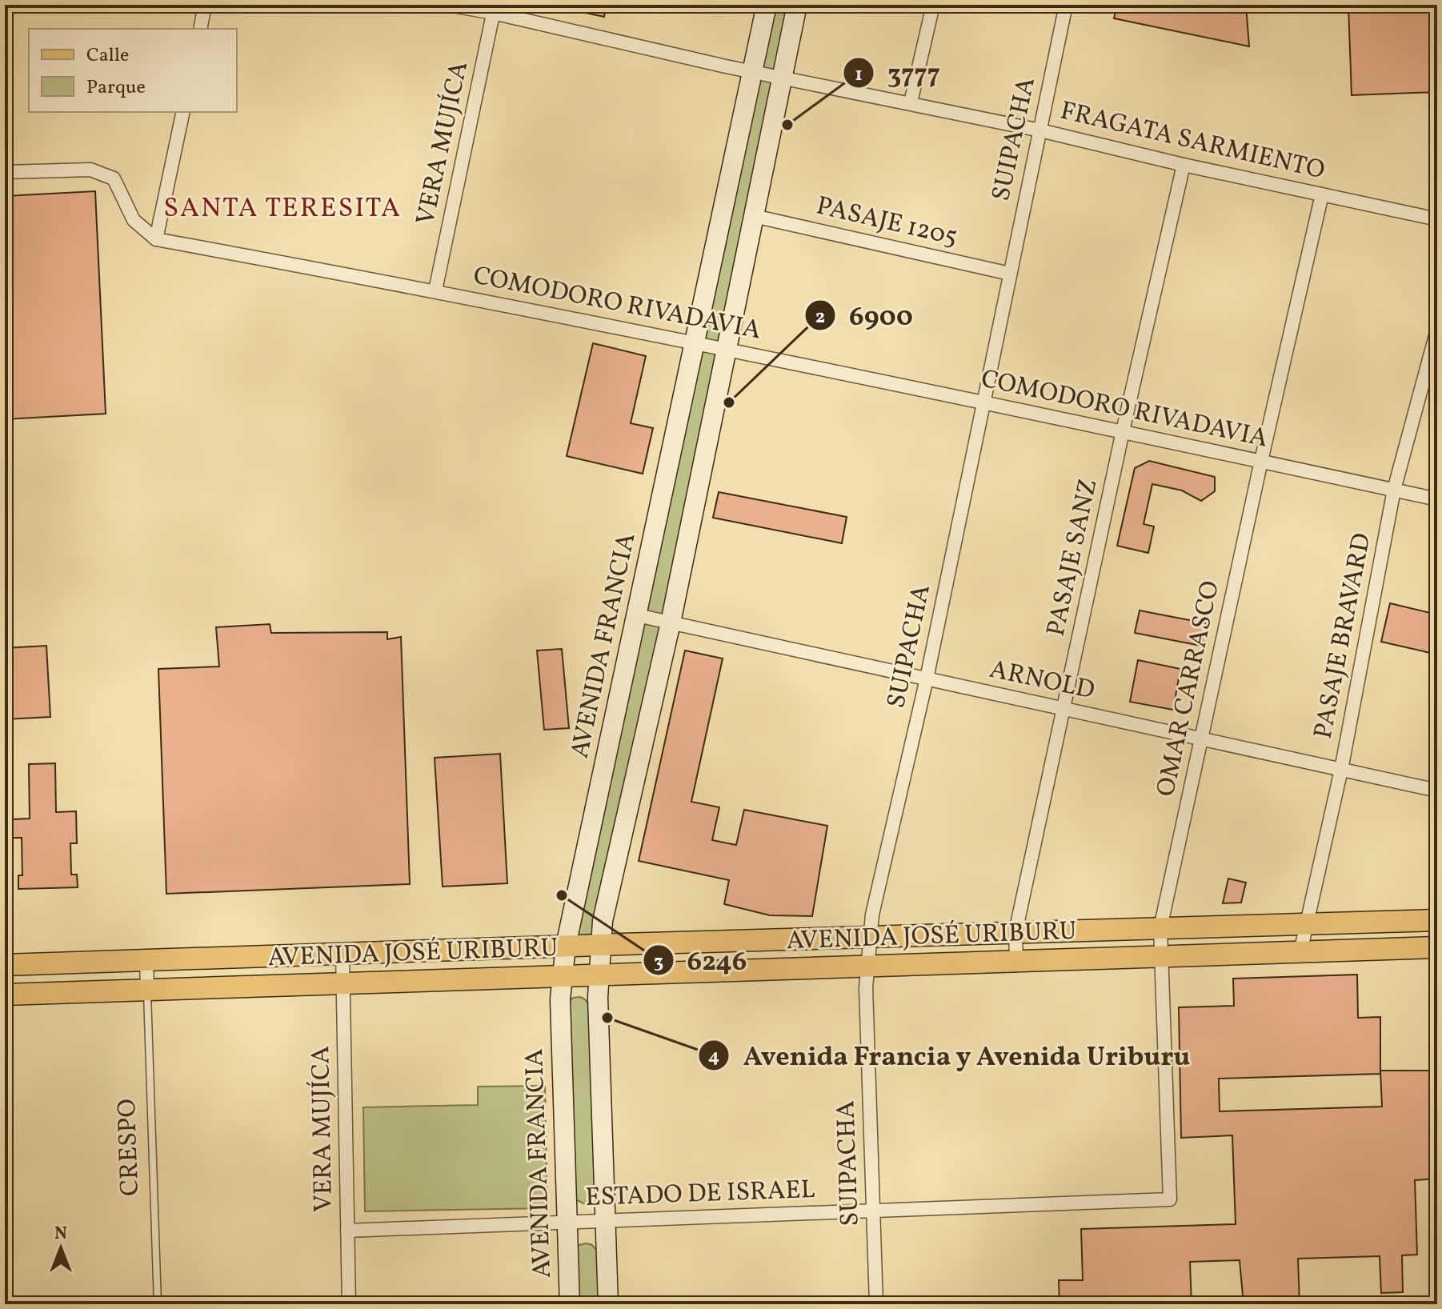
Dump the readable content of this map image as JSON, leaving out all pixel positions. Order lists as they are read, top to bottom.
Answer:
{
  "streets": {
    "main road": ["AVENIDA FRANCIA", "AVENIDA JOSÉ URIBURU"],
    "street": [
      "SUIPACHA",
      "FRAGATA SARMIENTO",
      "VERA MUJÍCA",
      "PASAJE 1205",
      "COMODORO RIVADAVIA",
      "PASAJE SANZ",
      "PASAJE BRAVARD",
      "ARNOLD",
      "OMAR CARRASCO",
      "ESTADO DE ISRAEL"
    ],
    "lane": ["CRESPO"]
  },
  "crossings": [
    ["SUIPACHA", "FRAGATA SARMIENTO"],
    ["SUIPACHA", "PASAJE 1205"],
    ["SUIPACHA", "COMODORO RIVADAVIA"],
    ["SUIPACHA", "ARNOLD"],
    ["SUIPACHA", "AVENIDA JOSÉ URIBURU"],
    ["SUIPACHA", "ESTADO DE ISRAEL"],
    ["FRAGATA SARMIENTO", "VERA MUJÍCA"],
    ["FRAGATA SARMIENTO", "PASAJE SANZ"],
    ["FRAGATA SARMIENTO", "AVENIDA FRANCIA"],
    ["FRAGATA SARMIENTO", "OMAR CARRASCO"],
    ["VERA MUJÍCA", "COMODORO RIVADAVIA"],
    ["VERA MUJÍCA", "AVENIDA JOSÉ URIBURU"],
    ["VERA MUJÍCA", "ESTADO DE ISRAEL"],
    ["COMODORO RIVADAVIA", "PASAJE SANZ"],
    ["COMODORO RIVADAVIA", "PASAJE BRAVARD"],
    ["COMODORO RIVADAVIA", "AVENIDA FRANCIA"],
    ["COMODORO RIVADAVIA", "OMAR CARRASCO"],
    ["PASAJE SANZ", "ARNOLD"],
    ["PASAJE SANZ", "AVENIDA JOSÉ URIBURU"],
    ["PASAJE BRAVARD", "ARNOLD"],
    ["PASAJE BRAVARD", "AVENIDA JOSÉ URIBURU"],
    ["AVENIDA FRANCIA", "ARNOLD"],
    ["AVENIDA FRANCIA", "AVENIDA JOSÉ URIBURU"],
    ["AVENIDA FRANCIA", "ESTADO DE ISRAEL"],
    ["ARNOLD", "OMAR CARRASCO"],
    ["OMAR CARRASCO", "AVENIDA JOSÉ URIBURU"],
    ["OMAR CARRASCO", "ESTADO DE ISRAEL"],
    ["AVENIDA JOSÉ URIBURU", "CRESPO"]
  ],
  "districts": ["SANTA TERESITA"],
  "places": [
    "3777",
    "6900",
    "6246",
    "Avenida Francia y Avenida Uriburu"
  ],
  "legend": ["Calle", "Parque"],
  "north": "top"
}
